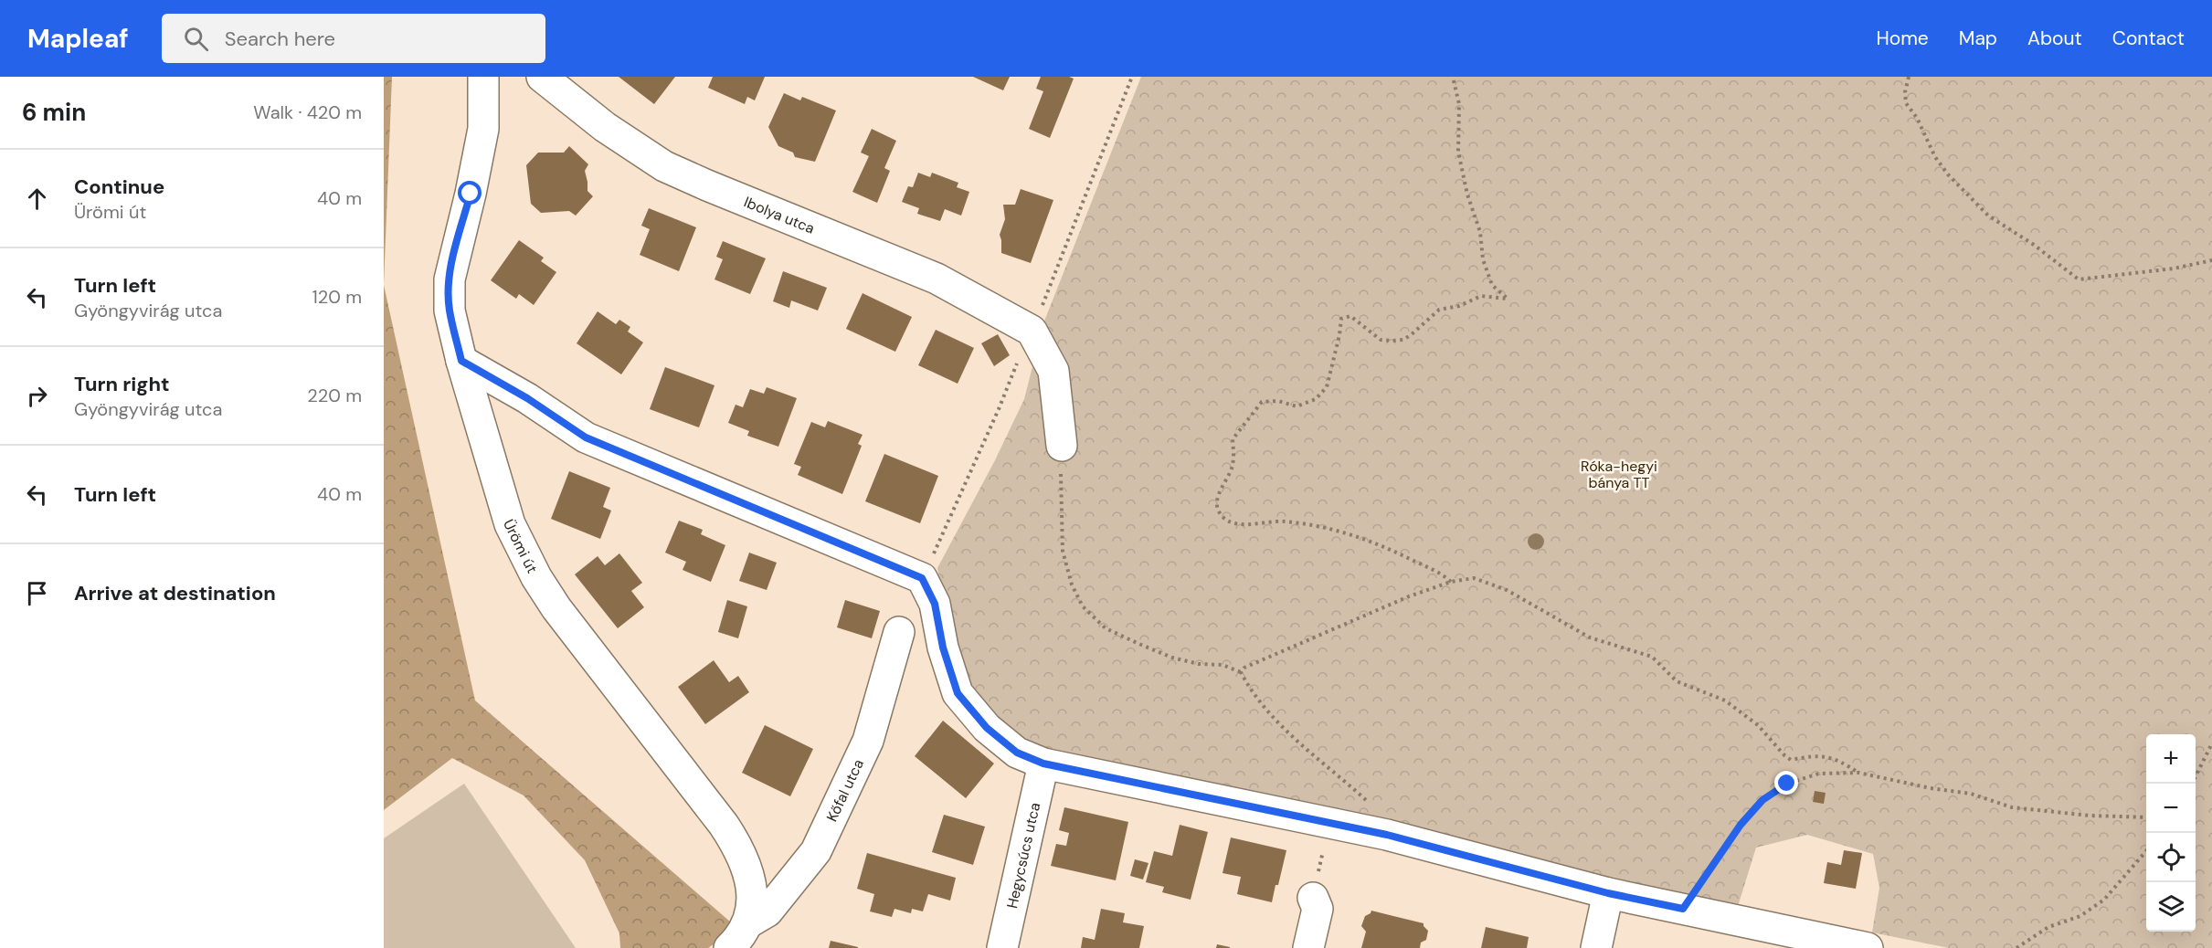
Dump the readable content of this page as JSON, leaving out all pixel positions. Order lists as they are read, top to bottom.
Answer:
{
  "streets": {
    "street": [
      "Ibolya utca",
      "Ürömi út",
      "Kőfal utca",
      "Hegycsúcs utca"
    ]
  },
  "crossings": [
    ["Ürömi út", "Kőfal utca"]
  ],
  "parks": ["Róka-hegyi bánya TT"],
  "page": {
    "header": "Mapleaf",
    "search": "Search here",
    "nav": [
      "Home",
      "Map",
      "About",
      "Contact"
    ],
    "heading": ["6 min", "Walk · 420 m"],
    "list": [
      ["Continue", "Ürömi út", "40 m"],
      ["Turn left", "Gyöngyvirág utca", "120 m"],
      ["Turn right", "Gyöngyvirág utca", "220 m"],
      ["Turn left", "40 m"],
      "Arrive at destination"
    ],
    "map_buttons": ["+", "−"]
  }
}
